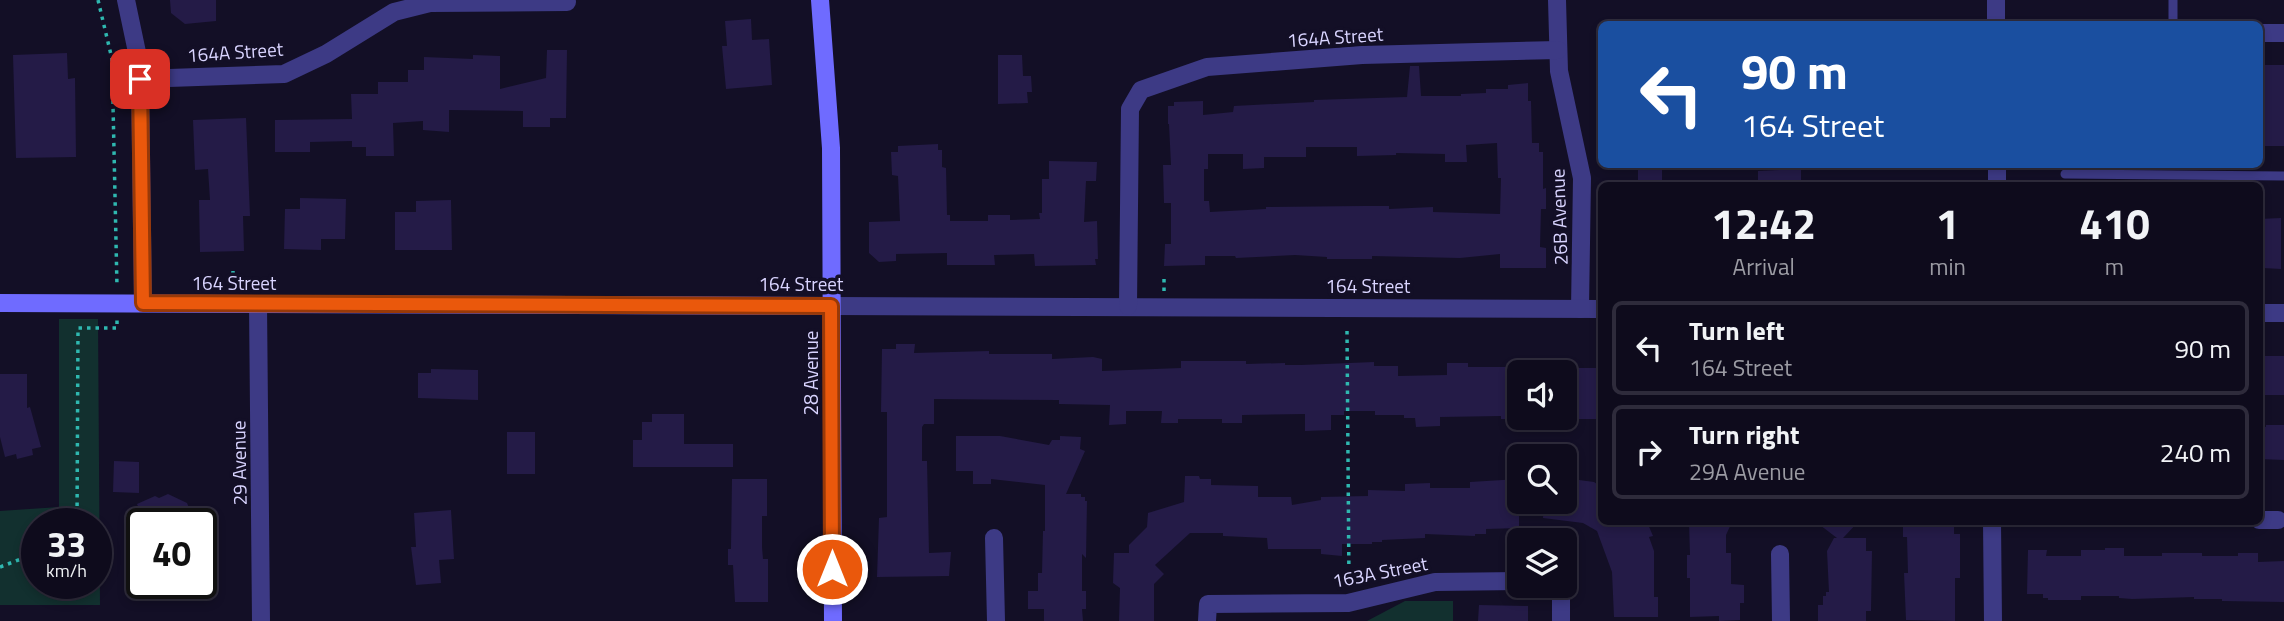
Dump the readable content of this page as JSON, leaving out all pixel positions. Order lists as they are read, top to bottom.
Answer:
{
  "streets": {
    "street": [
      "164A Street",
      "26B Avenue",
      "164 Street",
      "28 Avenue",
      "29 Avenue",
      "163A Street"
    ]
  },
  "crossings": [
    ["164A Street", "26B Avenue"],
    ["164A Street", "164 Street"],
    ["26B Avenue", "164 Street"],
    ["164 Street", "28 Avenue"],
    ["164 Street", "29 Avenue"]
  ],
  "page": {
    "turn": ["90 m", "164 Street"],
    "eta": [
      "12:42",
      "Arrival",
      "1",
      "min",
      "410",
      "m"
    ],
    "list": [
      {
        "name": "Turn left",
        "note": "164 Street",
        "value": "90 m"
      },
      {
        "name": "Turn right",
        "note": "29A Avenue",
        "value": "240 m"
      }
    ],
    "speed": "33 km/h",
    "limit": "40"
  }
}
